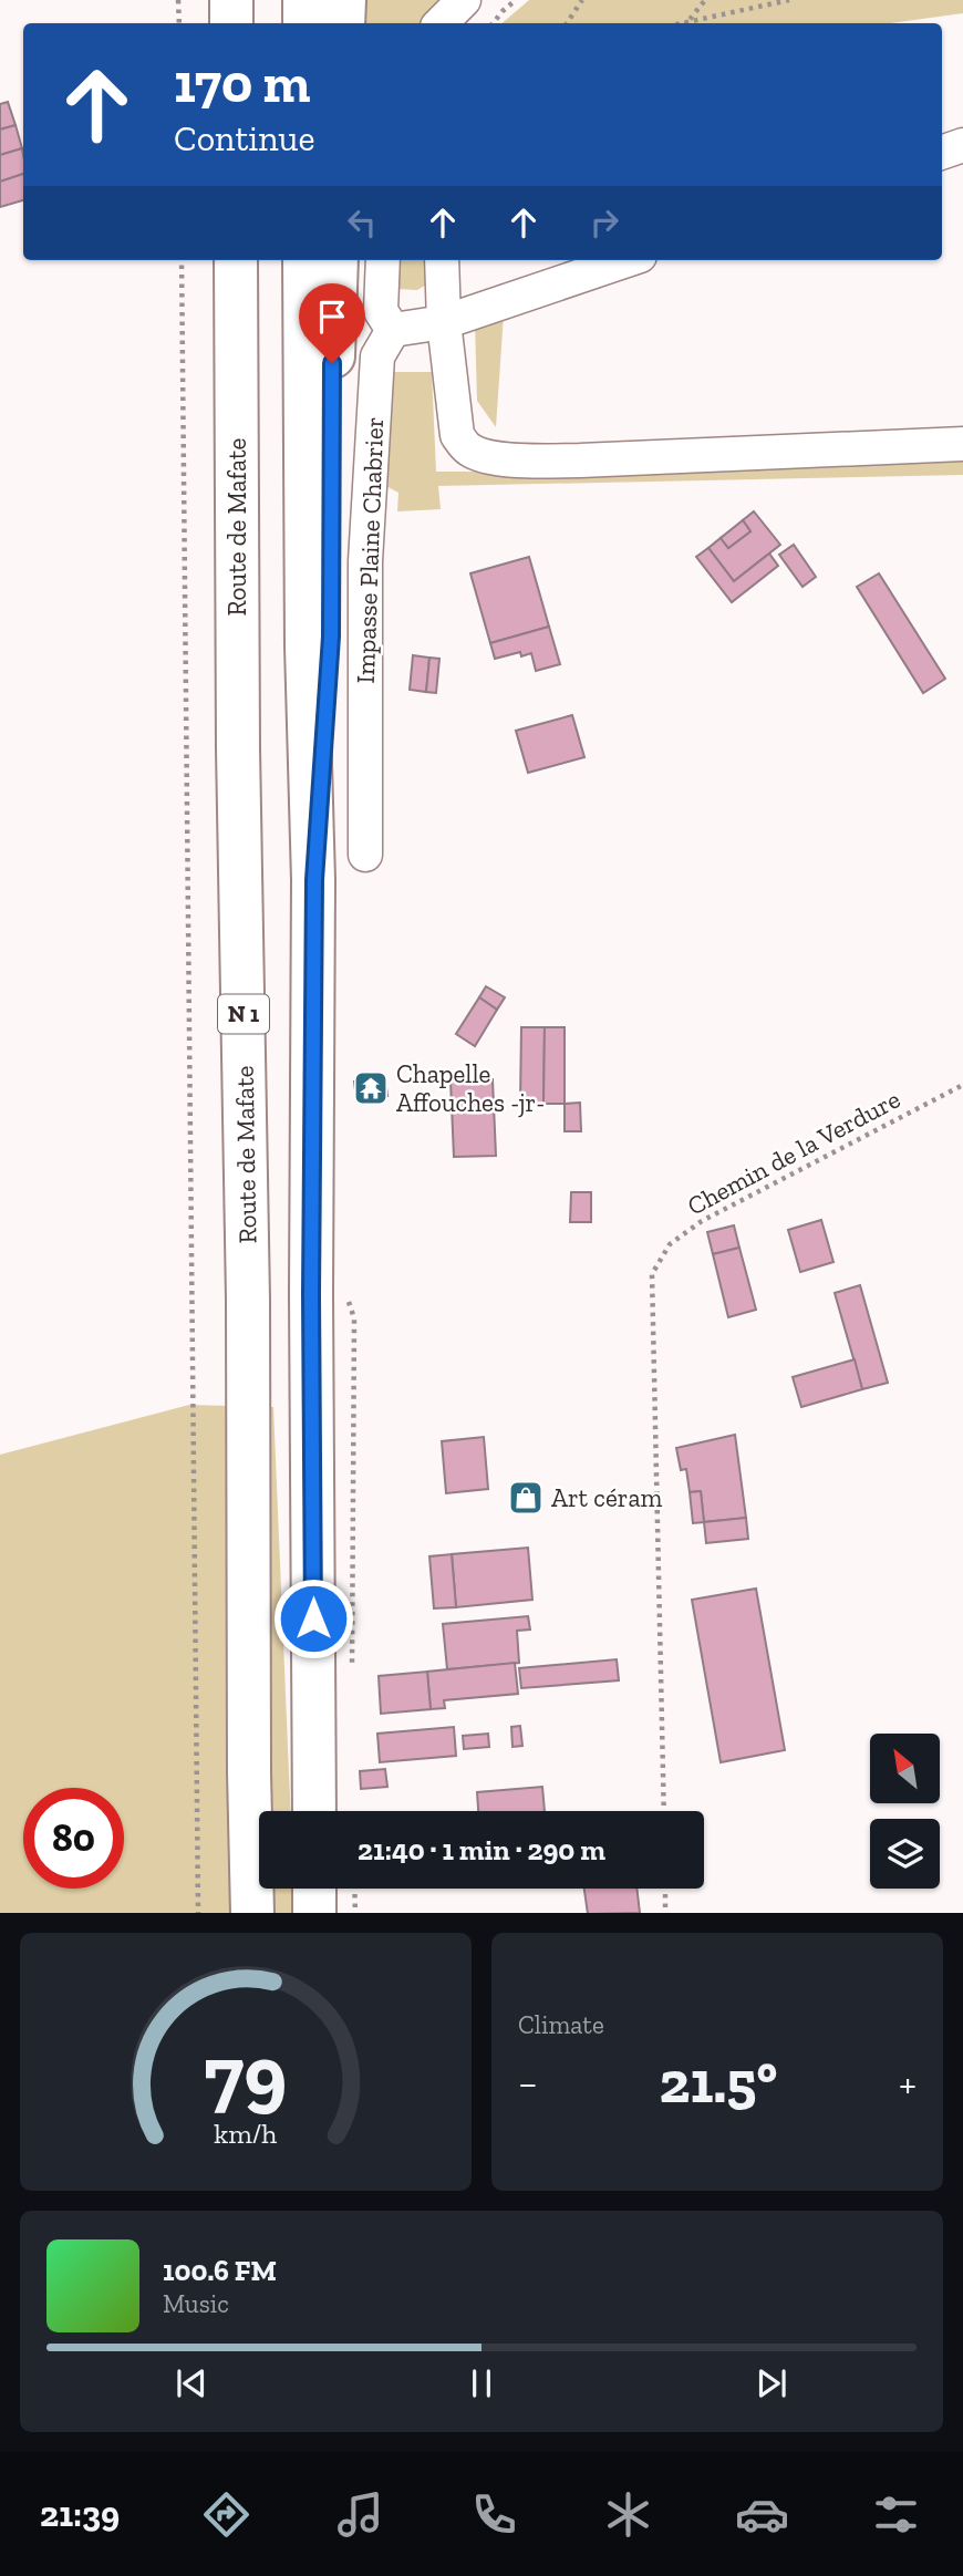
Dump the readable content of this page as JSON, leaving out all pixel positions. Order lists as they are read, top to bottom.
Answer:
{
  "streets": {
    "highway": ["Route de Mafate", "N 1"],
    "street": ["Impasse Plaine Chabrier"],
    "path": ["Chemin de la Verdure"]
  },
  "places": {
    "temple": ["Chapelle Affouches -jr-"],
    "shop": ["Art céram"]
  },
  "north": "top left",
  "page": {
    "turn": ["170 m", "Continue"],
    "limit": "80",
    "trip": "21:40 · 1 min · 290 m",
    "tile": "Climate",
    "heat": ["−", "21.5°", "+"],
    "song": ["100.6 FM", "Music"],
    "tabs": "21:39",
    "gauge": ["79", "km/h"]
  }
}
